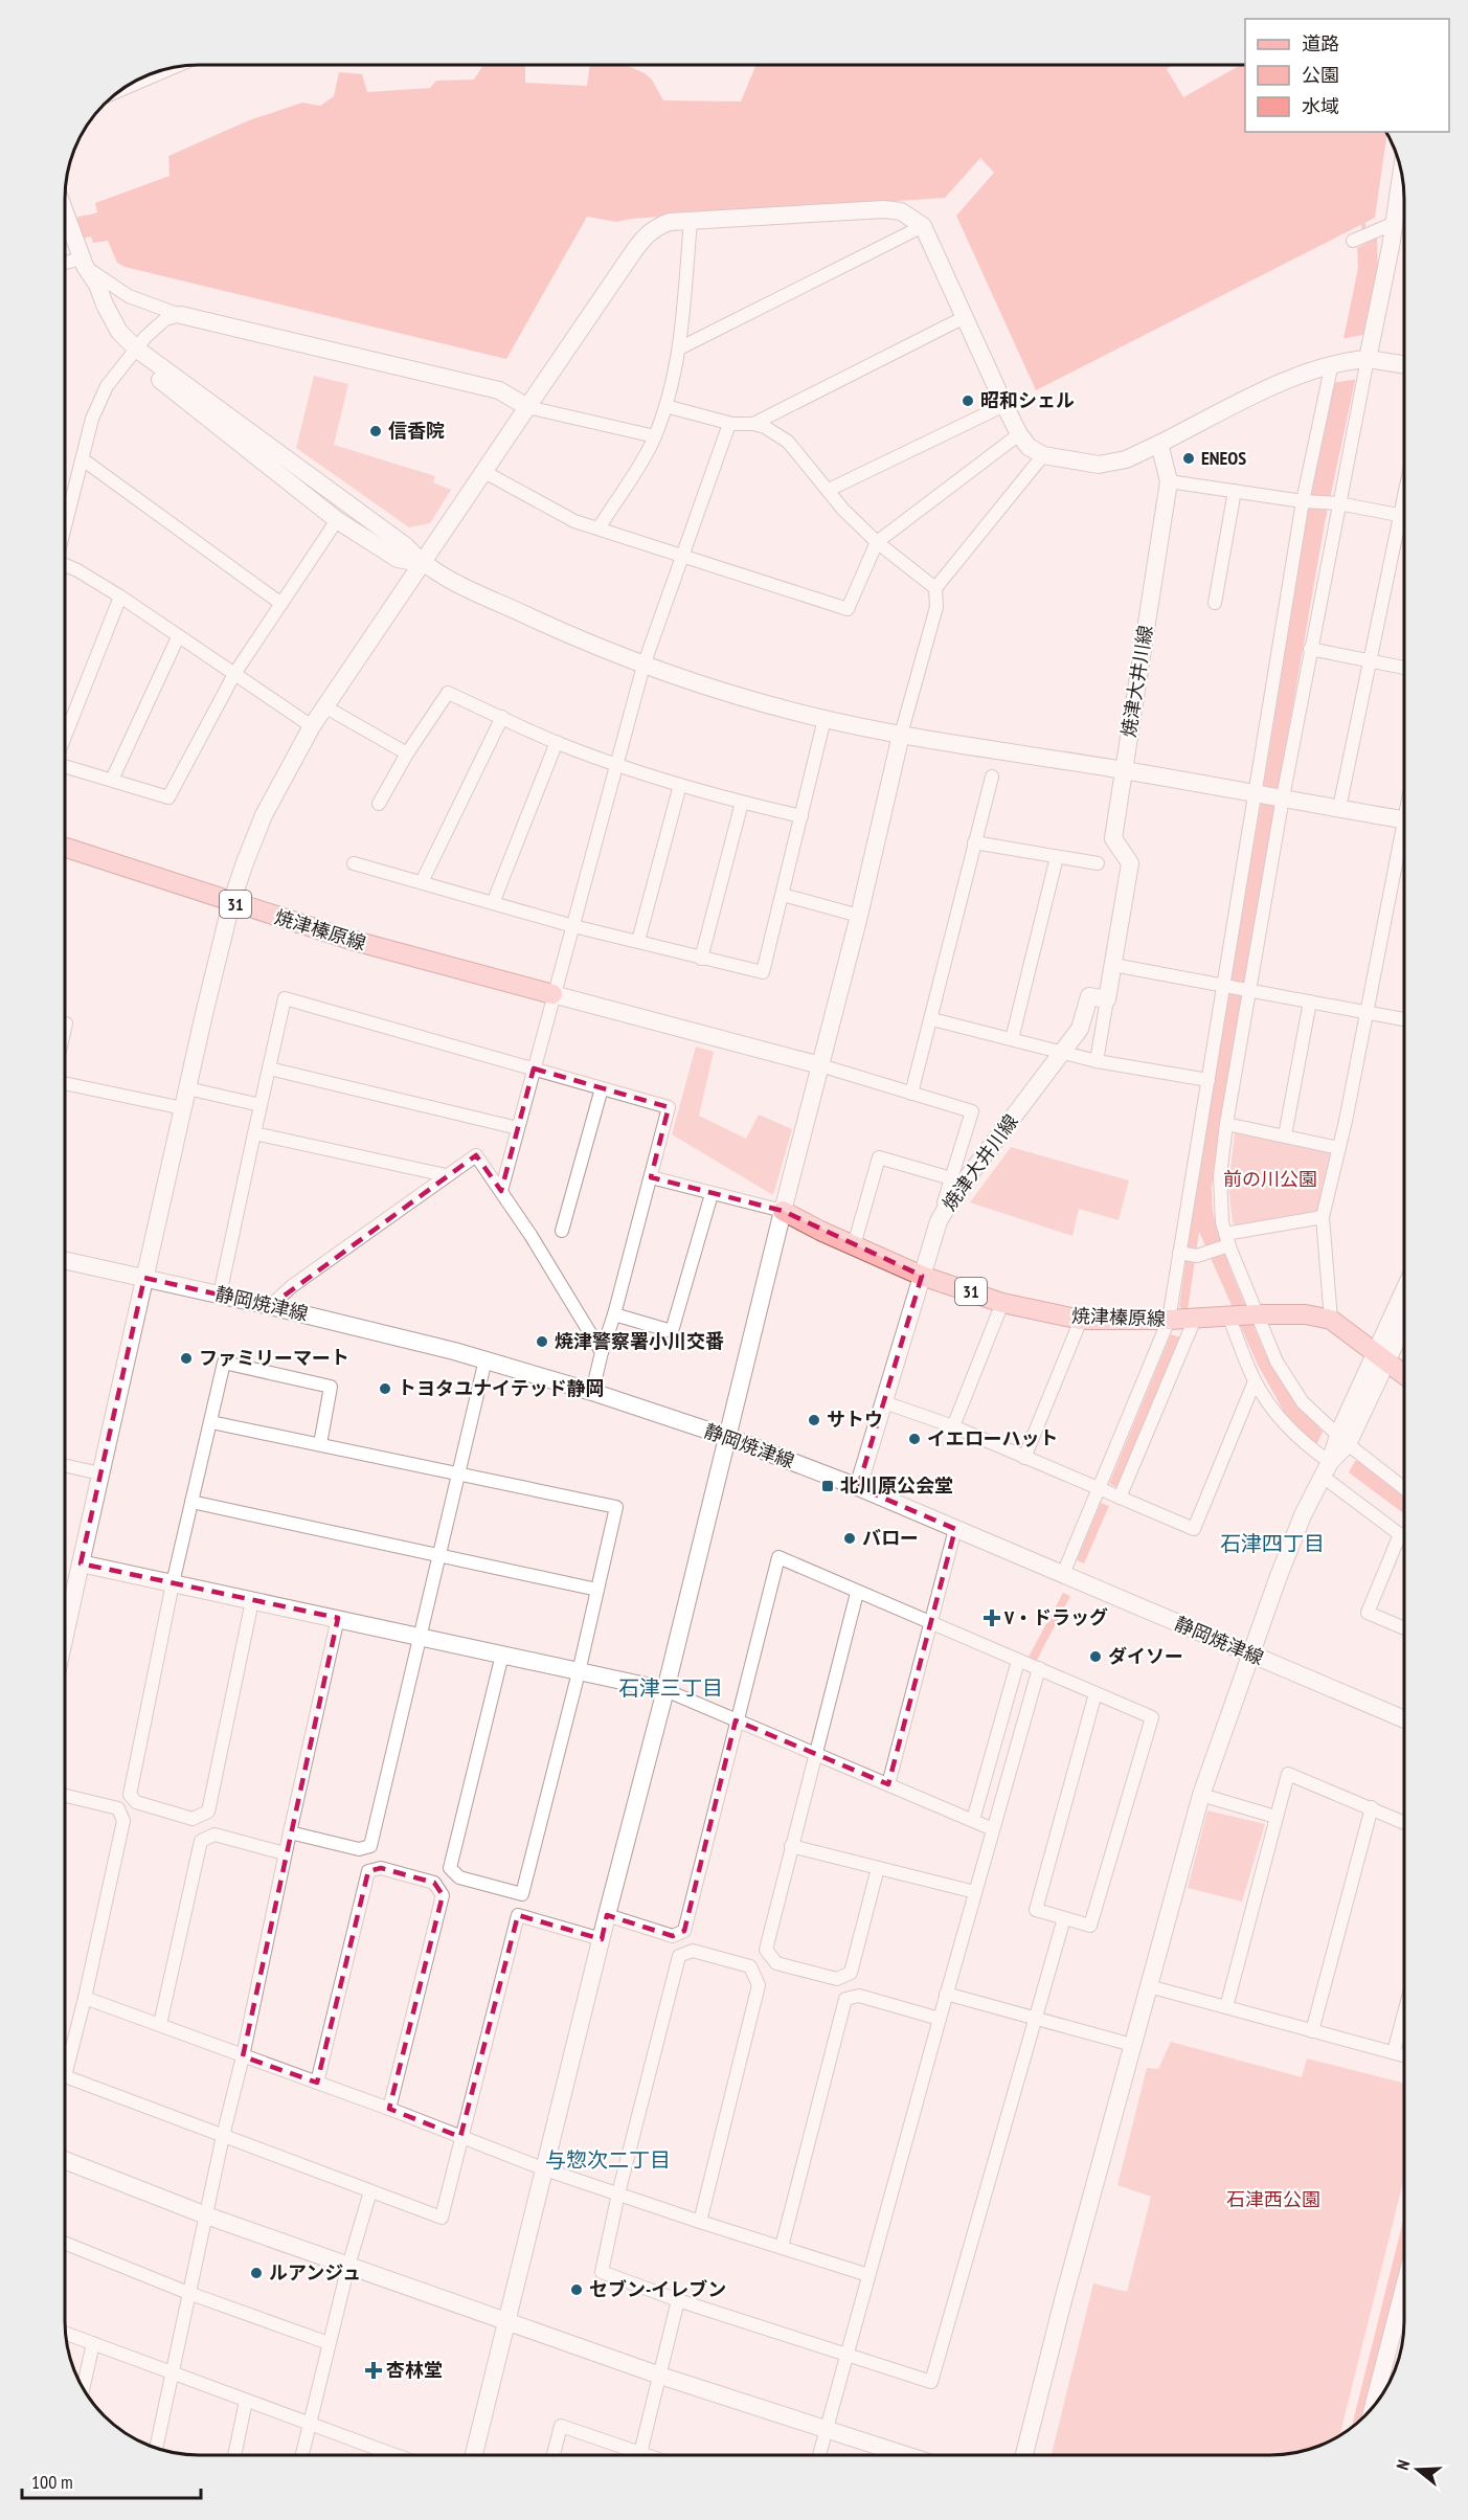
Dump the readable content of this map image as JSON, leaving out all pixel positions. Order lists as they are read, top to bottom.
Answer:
{
  "streets": {
    "main road": ["31", "焼津榛原線"],
    "street": ["焼津大井川線", "静岡焼津線"]
  },
  "crossings": [
    ["焼津大井川線", "焼津榛原線"],
    ["焼津大井川線", "静岡焼津線"]
  ],
  "districts": ["石津四丁目", "石津三丁目", "与惣次二丁目"],
  "parks": ["前の川公園", "石津西公園"],
  "places": {
    "other": [
      "昭和シェル",
      "信香院",
      "ENEOS",
      "焼津警察署小川交番",
      "ファミリーマート",
      "トヨタユナイテッド静岡",
      "サトウ",
      "イエローハット",
      "バロー",
      "ダイソー",
      "ルアンジュ",
      "セブン-イレブン"
    ],
    "transit": ["北川原公会堂"],
    "health": ["V・ドラッグ", "杏林堂"]
  },
  "legend": ["道路", "公園", "水域"],
  "scale_bar": "100 m",
  "north": "left"
}
